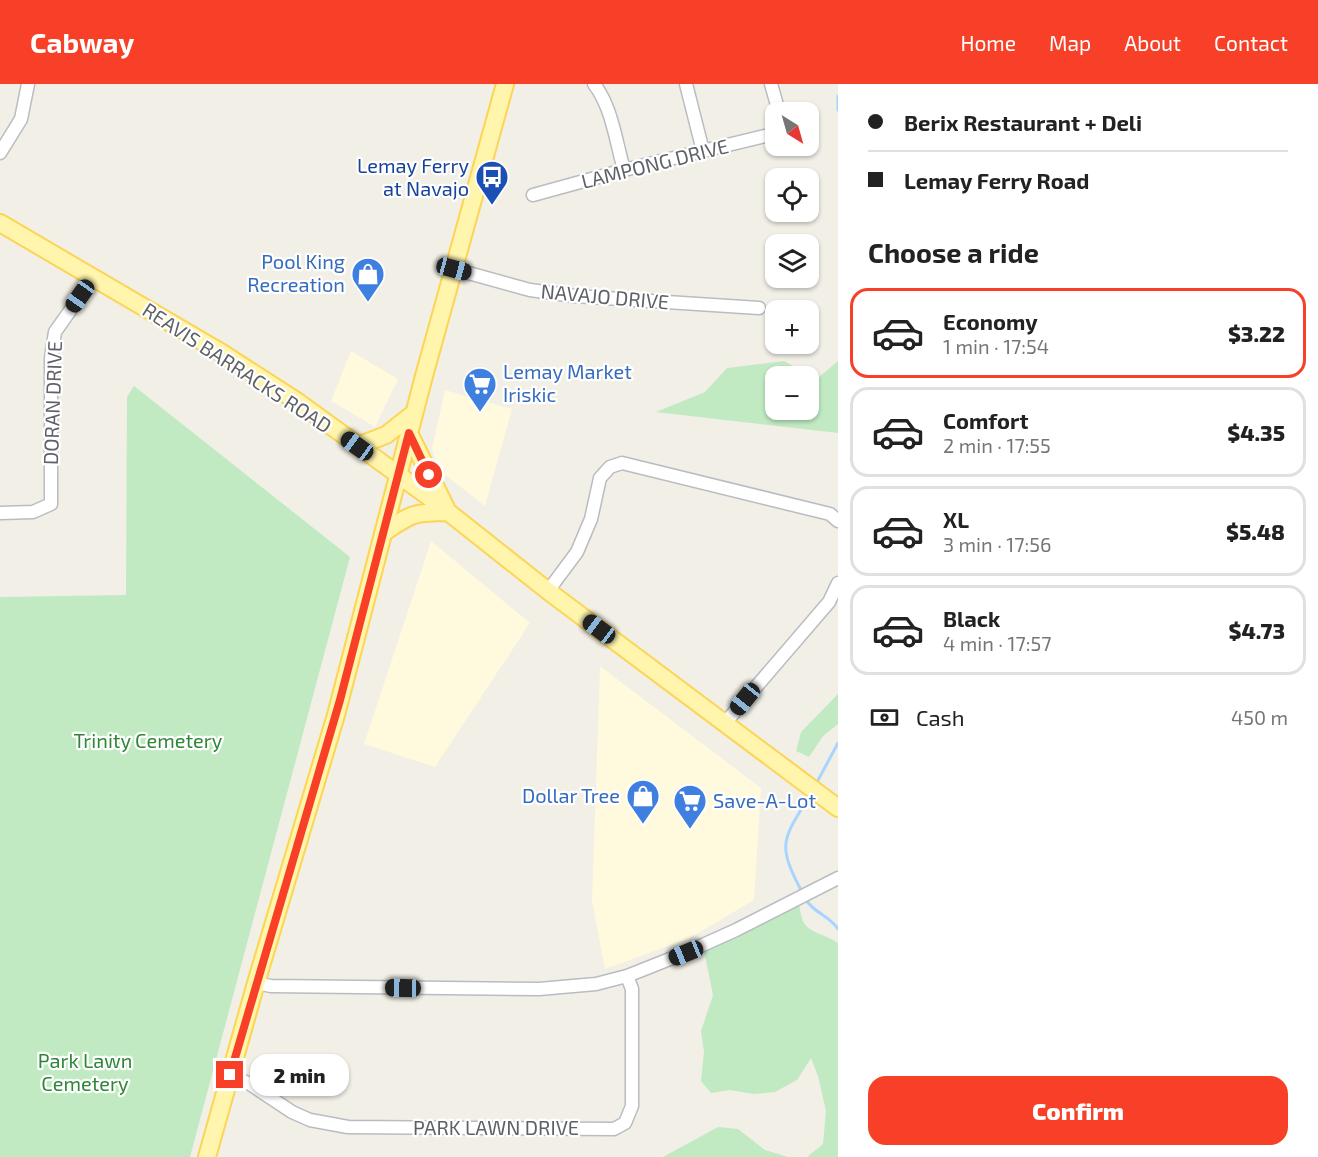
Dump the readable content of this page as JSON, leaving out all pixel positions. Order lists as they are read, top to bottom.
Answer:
{
  "streets": {
    "main road": ["REAVIS BARRACKS ROAD"],
    "street": [
      "LAMPONG DRIVE",
      "NAVAJO DRIVE",
      "DORAN DRIVE",
      "PARK LAWN DRIVE"
    ]
  },
  "crossings": [
    ["REAVIS BARRACKS ROAD", "DORAN DRIVE"]
  ],
  "parks": ["Trinity Cemetery", "Park Lawn Cemetery"],
  "places": {
    "bus stop": ["Lemay Ferry at Navajo"],
    "shop": ["Pool King Recreation", "Dollar Tree"],
    "supermarket": ["Lemay Market Iriskic", "Save-A-Lot"]
  },
  "north": "bottom right",
  "page": {
    "header": "Cabway",
    "nav": [
      "Home",
      "Map",
      "About",
      "Contact"
    ],
    "banner": ["Berix Restaurant + Deli", "Lemay Ferry Road"],
    "map_buttons": ["+", "−"],
    "heading": "Choose a ride",
    "list": [
      {
        "name": "Economy",
        "note": "1 min · 17:54",
        "value": "$3.22"
      },
      {
        "name": "Comfort",
        "note": "2 min · 17:55",
        "value": "$4.35"
      },
      {
        "name": "XL",
        "note": "3 min · 17:56",
        "value": "$5.48"
      },
      {
        "name": "Black",
        "note": "4 min · 17:57",
        "value": "$4.73"
      }
    ],
    "pay": ["Cash", "450 m"],
    "bubble": "2 min",
    "buttons": "Confirm"
  }
}
